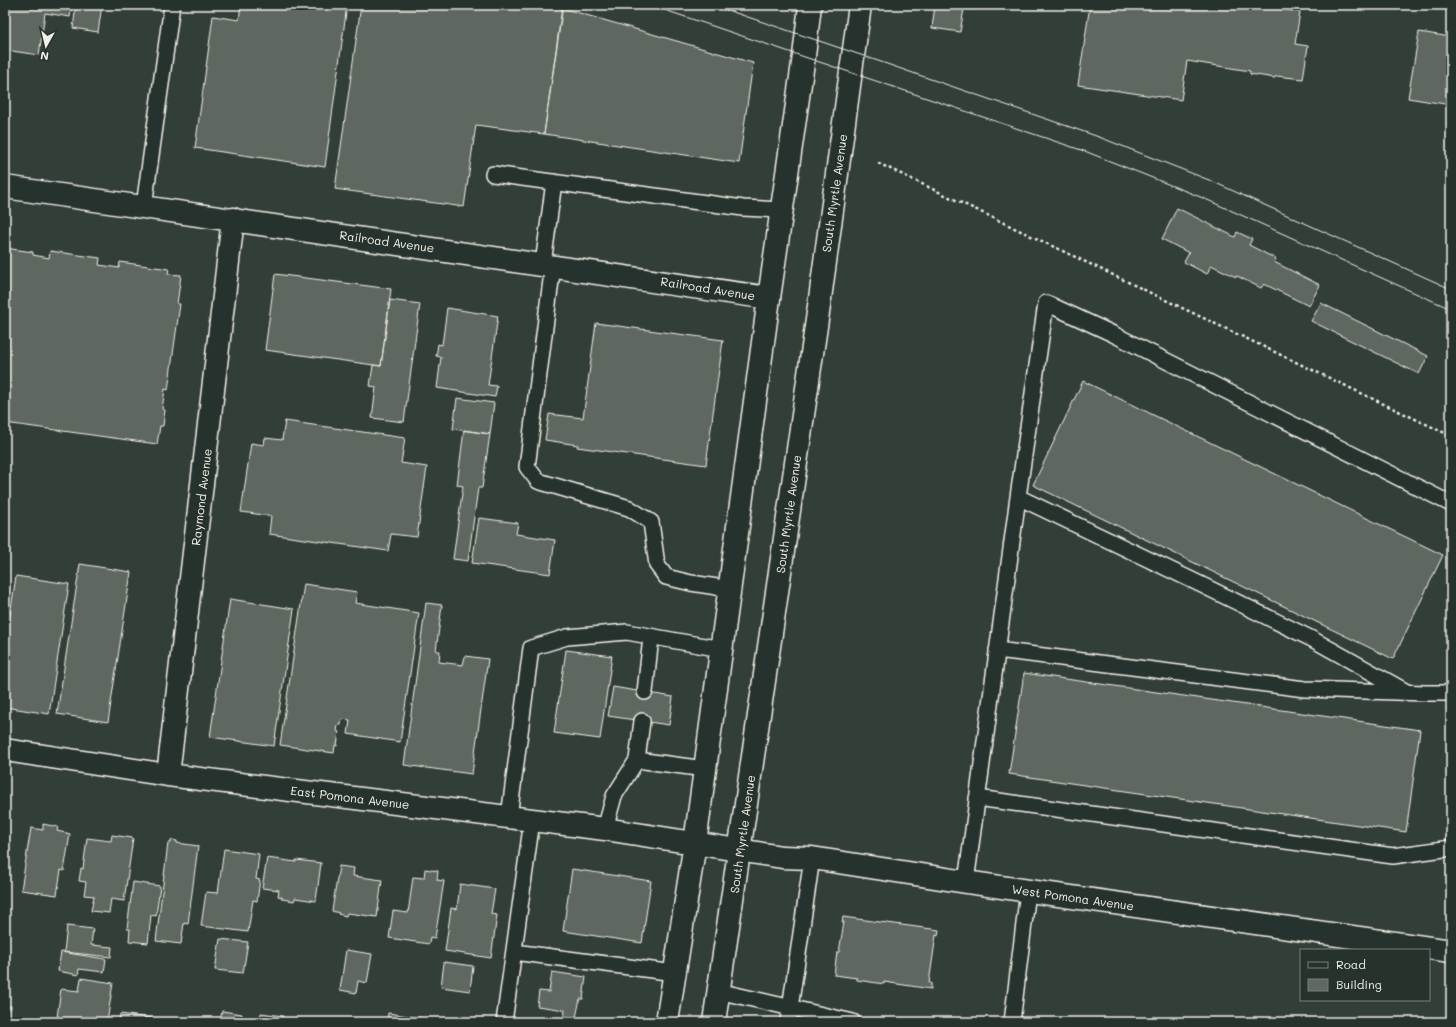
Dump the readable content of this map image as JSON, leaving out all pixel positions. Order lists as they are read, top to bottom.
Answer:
{
  "streets": {
    "street": [
      "South Myrtle Avenue",
      "Railroad Avenue",
      "Raymond Avenue",
      "East Pomona Avenue",
      "West Pomona Avenue"
    ]
  },
  "crossings": [
    ["South Myrtle Avenue", "West Pomona Avenue"],
    ["Railroad Avenue", "Raymond Avenue"],
    ["Raymond Avenue", "East Pomona Avenue"],
    ["East Pomona Avenue", "West Pomona Avenue"]
  ],
  "legend": ["Road", "Building"],
  "north": "bottom"
}
